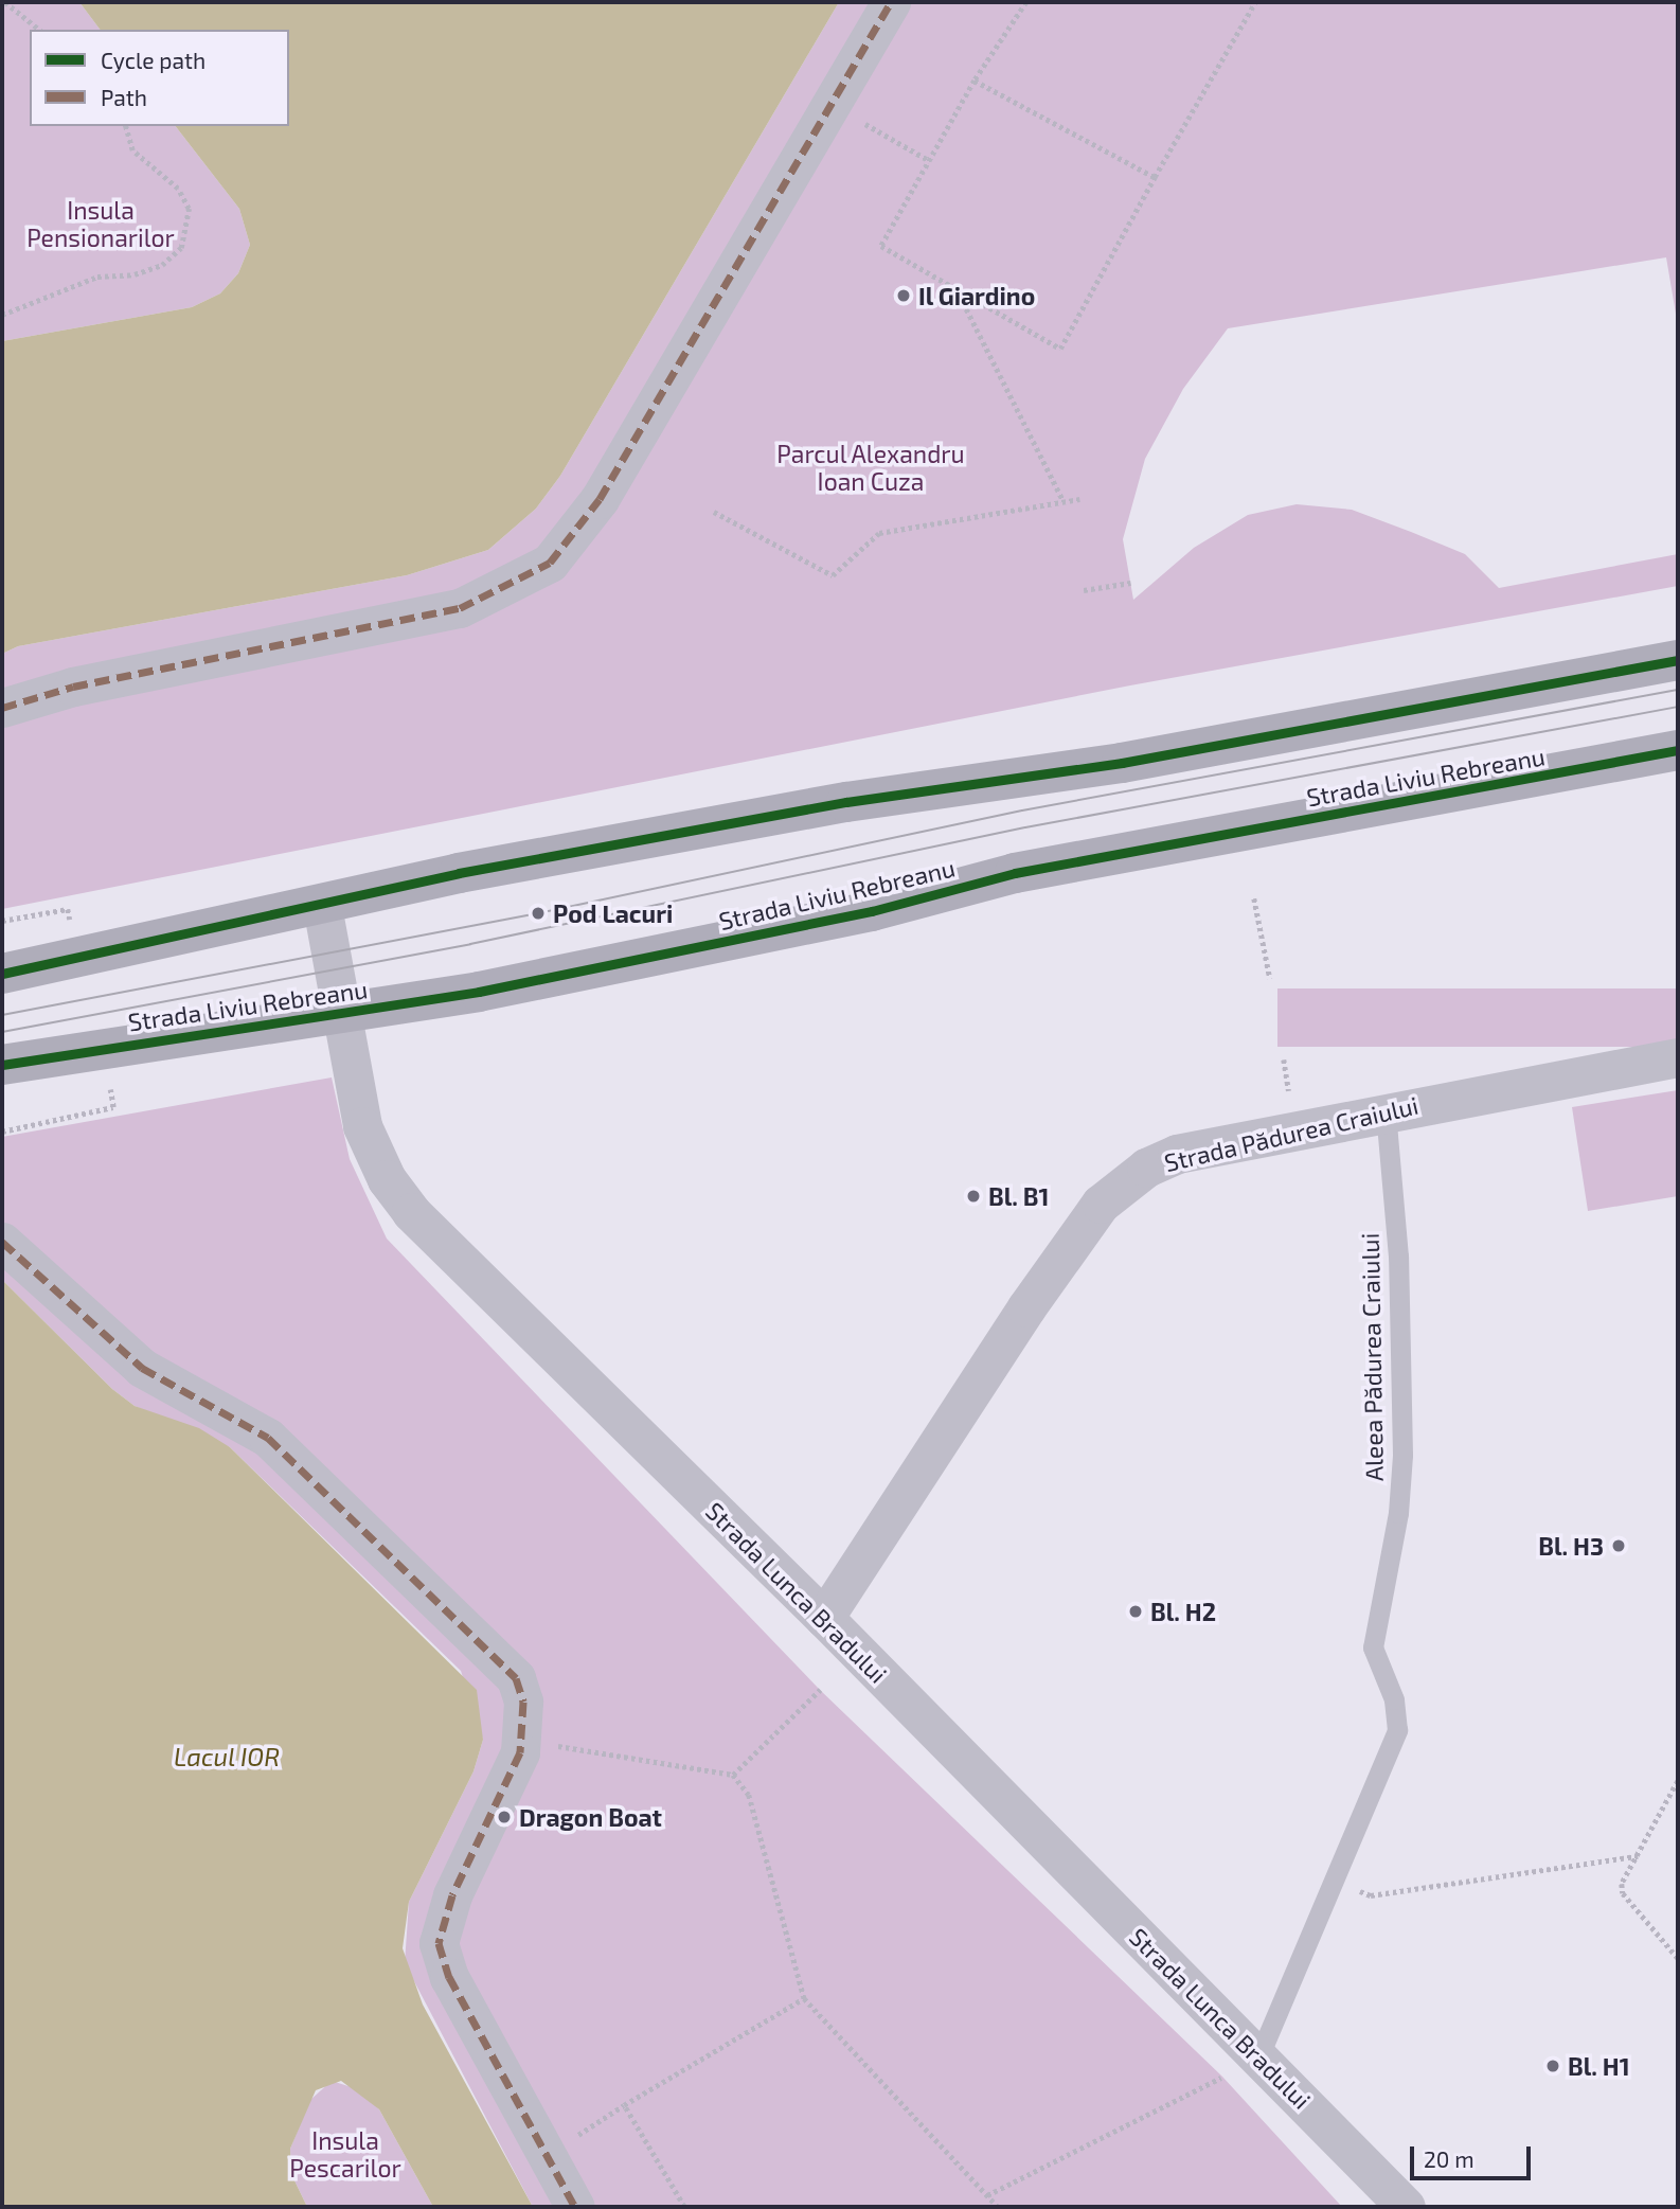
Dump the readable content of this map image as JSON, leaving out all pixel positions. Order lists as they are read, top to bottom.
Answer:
{
  "streets": {
    "main road": ["Strada Liviu Rebreanu"],
    "street": ["Strada Pădurea Craiului", "Strada Lunca Bradului"],
    "lane": ["Aleea Pădurea Craiului"]
  },
  "crossings": [
    ["Strada Liviu Rebreanu", "Strada Lunca Bradului"],
    ["Strada Pădurea Craiului", "Aleea Pădurea Craiului"],
    ["Strada Pădurea Craiului", "Strada Lunca Bradului"],
    ["Aleea Pădurea Craiului", "Strada Lunca Bradului"]
  ],
  "water": ["Lacul IOR"],
  "parks": ["Insula Pensionarilor", "Parcul Alexandru Ioan Cuza", "Insula Pescarilor"],
  "places": [
    "Il Giardino",
    "Pod Lacuri",
    "Bl. B1",
    "Bl. H3",
    "Bl. H2",
    "Dragon Boat",
    "Bl. H1"
  ],
  "legend": ["Cycle path", "Path"],
  "scale_bar": "20 m"
}
